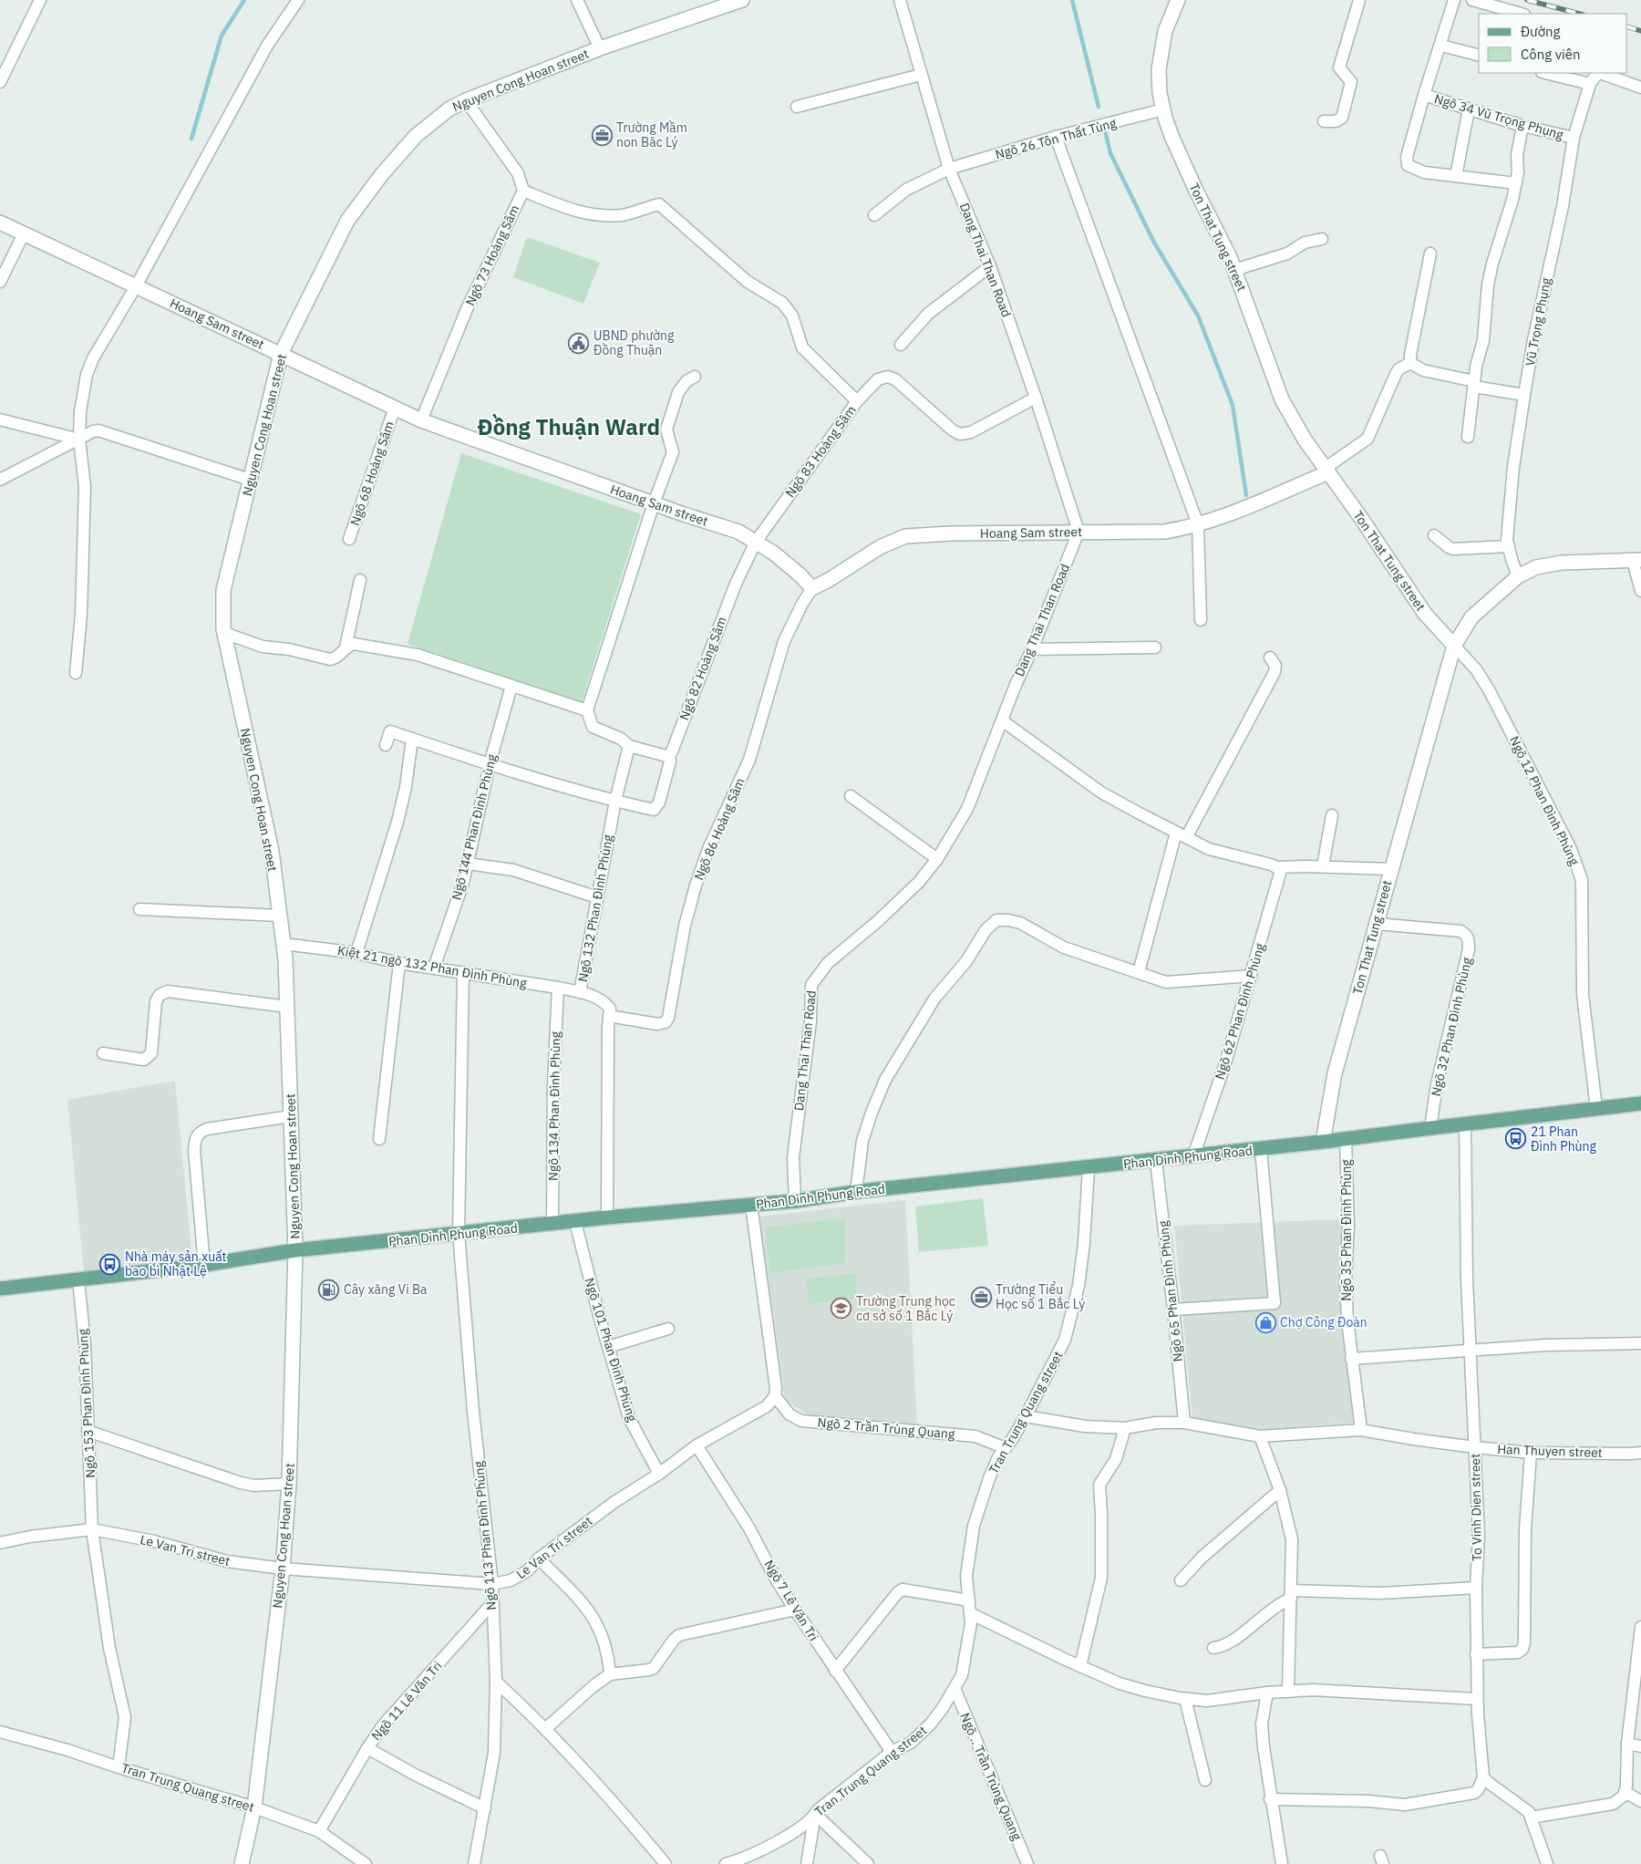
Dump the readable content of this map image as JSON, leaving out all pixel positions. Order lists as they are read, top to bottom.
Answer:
{
  "streets": {
    "main road": ["Phan Dinh Phung Road"],
    "street": [
      "Nguyen Cong Hoan street",
      "Ngõ 34 Vũ Trọng Phụng",
      "Ngõ 26 Tôn Thất Tùng",
      "Ton That Tung street",
      "Ngõ 73 Hoàng Sâm",
      "Dang Thai Than Road",
      "Vũ Trọng Phụng",
      "Hoang Sam street",
      "Ngõ 83 Hoàng Sâm",
      "Ngõ 68 Hoàng Sâm",
      "Ngõ 82 Hoàng Sâm",
      "Ngõ 12 Phan Đình Phùng",
      "Ngõ 144 Phan Đình Phùng",
      "Ngõ 86 Hoàng Sâm",
      "Ngõ 132 Phan Đình Phùng",
      "Kiệt 21 ngõ 132 Phan Đình Phùng",
      "Ngõ 62 Phan Đình Phùng",
      "Ngõ 32 Phan Đình Phùng",
      "Ngõ 134 Phan Đình Phùng",
      "Ngõ 35 Phan Đình Phùng",
      "Ngõ 65 Phan Đình Phùng",
      "Ngõ 101 Phan Đình Phùng",
      "Ngõ 153 Phan Đình Phùng",
      "Tran Trung Quang street",
      "Ngõ 2 Trần Trùng Quang",
      "Han Thuyen street",
      "To Vinh Dien street",
      "Ngõ 113 Phan Đình Phùng",
      "Le Van Tri street",
      "Ngõ 7 Lê Văn Tri",
      "Ngõ 11 Lê Văn Tri",
      "Ngõ .. Trần Trùng Quang"
    ]
  },
  "crossings": [
    ["Nguyen Cong Hoan street", "Ngõ 73 Hoàng Sâm"],
    ["Nguyen Cong Hoan street", "Hoang Sam street"],
    ["Nguyen Cong Hoan street", "Kiệt 21 ngõ 132 Phan Đình Phùng"],
    ["Nguyen Cong Hoan street", "Phan Dinh Phung Road"],
    ["Nguyen Cong Hoan street", "Tran Trung Quang street"],
    ["Nguyen Cong Hoan street", "Le Van Tri street"],
    ["Ngõ 34 Vũ Trọng Phụng", "Vũ Trọng Phụng"],
    ["Ngõ 26 Tôn Thất Tùng", "Ton That Tung street"],
    ["Ngõ 26 Tôn Thất Tùng", "Dang Thai Than Road"],
    ["Ton That Tung street", "Hoang Sam street"],
    ["Ton That Tung street", "Ngõ 12 Phan Đình Phùng"],
    ["Ton That Tung street", "Ngõ 32 Phan Đình Phùng"],
    ["Ton That Tung street", "Phan Dinh Phung Road"],
    ["Ngõ 73 Hoàng Sâm", "Hoang Sam street"],
    ["Dang Thai Than Road", "Hoang Sam street"],
    ["Dang Thai Than Road", "Ngõ 83 Hoàng Sâm"],
    ["Dang Thai Than Road", "Phan Dinh Phung Road"],
    ["Hoang Sam street", "Ngõ 83 Hoàng Sâm"],
    ["Hoang Sam street", "Ngõ 68 Hoàng Sâm"],
    ["Hoang Sam street", "Ngõ 82 Hoàng Sâm"],
    ["Hoang Sam street", "Ngõ 86 Hoàng Sâm"],
    ["Ngõ 83 Hoàng Sâm", "Ngõ 82 Hoàng Sâm"],
    ["Ngõ 82 Hoàng Sâm", "Ngõ 132 Phan Đình Phùng"],
    ["Ngõ 12 Phan Đình Phùng", "Phan Dinh Phung Road"],
    ["Ngõ 144 Phan Đình Phùng", "Kiệt 21 ngõ 132 Phan Đình Phùng"],
    ["Ngõ 86 Hoàng Sâm", "Ngõ 132 Phan Đình Phùng"],
    ["Ngõ 132 Phan Đình Phùng", "Kiệt 21 ngõ 132 Phan Đình Phùng"],
    ["Kiệt 21 ngõ 132 Phan Đình Phùng", "Ngõ 134 Phan Đình Phùng"],
    ["Ngõ 62 Phan Đình Phùng", "Phan Dinh Phung Road"],
    ["Ngõ 32 Phan Đình Phùng", "Phan Dinh Phung Road"],
    ["Ngõ 134 Phan Đình Phùng", "Phan Dinh Phung Road"],
    ["Phan Dinh Phung Road", "Ngõ 35 Phan Đình Phùng"],
    ["Phan Dinh Phung Road", "Ngõ 65 Phan Đình Phùng"],
    ["Phan Dinh Phung Road", "Ngõ 101 Phan Đình Phùng"],
    ["Phan Dinh Phung Road", "Ngõ 153 Phan Đình Phùng"],
    ["Phan Dinh Phung Road", "Tran Trung Quang street"],
    ["Phan Dinh Phung Road", "To Vinh Dien street"],
    ["Phan Dinh Phung Road", "Ngõ 113 Phan Đình Phùng"],
    ["Ngõ 35 Phan Đình Phùng", "Han Thuyen street"],
    ["Ngõ 65 Phan Đình Phùng", "Han Thuyen street"],
    ["Ngõ 101 Phan Đình Phùng", "Le Van Tri street"],
    ["Ngõ 153 Phan Đình Phùng", "Tran Trung Quang street"],
    ["Ngõ 153 Phan Đình Phùng", "Le Van Tri street"],
    ["Tran Trung Quang street", "Ngõ 2 Trần Trùng Quang"],
    ["Tran Trung Quang street", "Han Thuyen street"],
    ["Tran Trung Quang street", "Ngõ 7 Lê Văn Tri"],
    ["Tran Trung Quang street", "Ngõ 11 Lê Văn Tri"],
    ["Tran Trung Quang street", "Ngõ .. Trần Trùng Quang"],
    ["Ngõ 2 Trần Trùng Quang", "Le Van Tri street"],
    ["Han Thuyen street", "To Vinh Dien street"],
    ["Ngõ 113 Phan Đình Phùng", "Le Van Tri street"],
    ["Ngõ 113 Phan Đình Phùng", "Ngõ 11 Lê Văn Tri"],
    ["Le Van Tri street", "Ngõ 7 Lê Văn Tri"]
  ],
  "districts": ["Đồng Thuận Ward"],
  "places": {
    "office": ["Trường Mầm non Băc Lý", "Trường Tiểu Học số 1 Bắc Lý"],
    "public building": ["UBND phường Đồng Thuận"],
    "bus stop": ["21 Phan Đình Phùng", "Nhà máy sản xuất bao bì Nhật Lệ"],
    "fuel station": ["Cây xăng Vi Ba"],
    "school or university": ["Trường Trung học cơ sở số 1 Bắc Lý"],
    "shop": ["Chợ Công Đoàn"]
  },
  "legend": ["Đường", "Công viên"]
}
